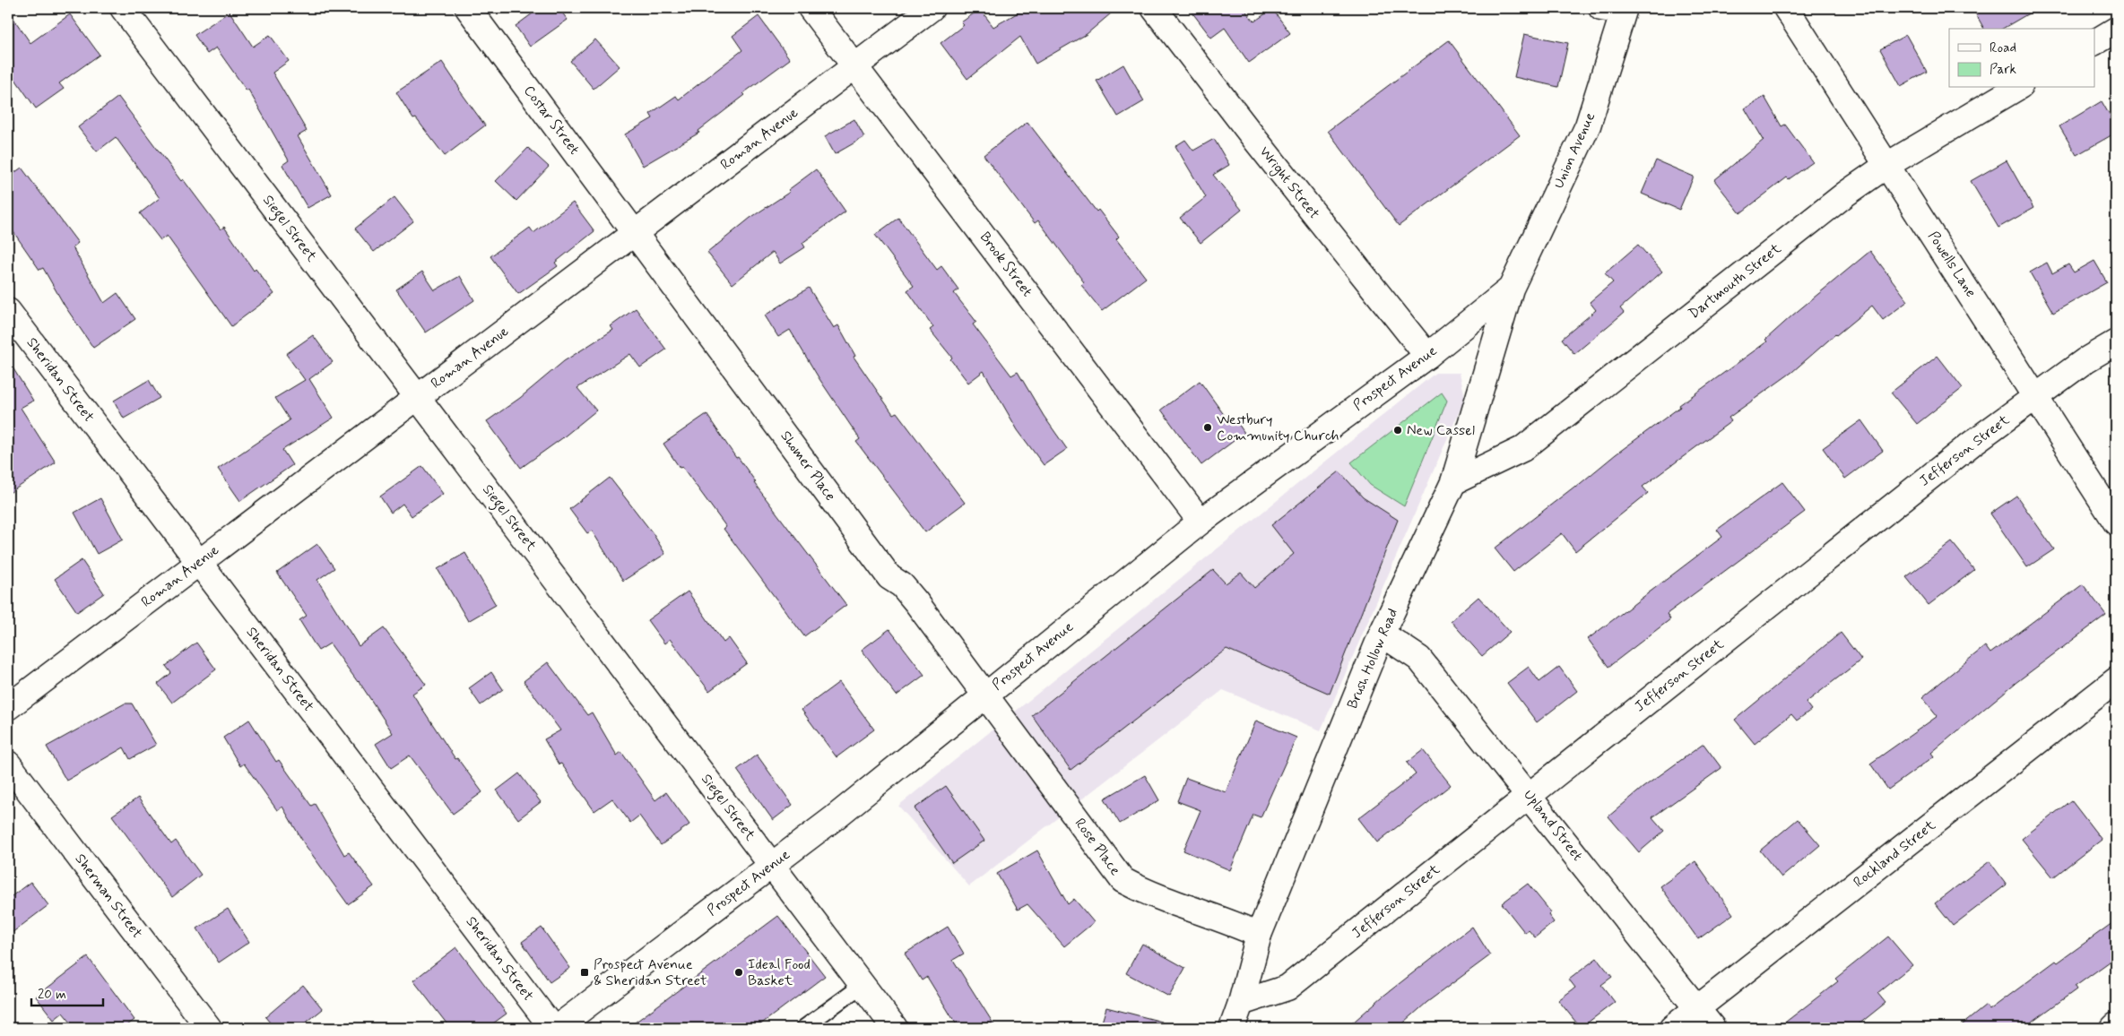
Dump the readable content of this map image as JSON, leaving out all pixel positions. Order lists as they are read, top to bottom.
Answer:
{
  "streets": {
    "street": [
      "Costar Street",
      "Roman Avenue",
      "Union Avenue",
      "Wright Street",
      "Siegel Street",
      "Brook Street",
      "Powells Lane",
      "Dartmouth Street",
      "Prospect Avenue",
      "Sheridan Street",
      "Jefferson Street",
      "Shomer Place",
      "Brush Hollow Road",
      "Upland Street",
      "Rose Place",
      "Rockland Street",
      "Sherman Street"
    ]
  },
  "crossings": [
    ["Costar Street", "Roman Avenue"],
    ["Costar Street", "Shomer Place"],
    ["Roman Avenue", "Siegel Street"],
    ["Roman Avenue", "Brook Street"],
    ["Roman Avenue", "Sheridan Street"],
    ["Roman Avenue", "Shomer Place"],
    ["Union Avenue", "Prospect Avenue"],
    ["Union Avenue", "Brush Hollow Road"],
    ["Wright Street", "Prospect Avenue"],
    ["Siegel Street", "Prospect Avenue"],
    ["Brook Street", "Prospect Avenue"],
    ["Powells Lane", "Dartmouth Street"],
    ["Powells Lane", "Jefferson Street"],
    ["Dartmouth Street", "Brush Hollow Road"],
    ["Prospect Avenue", "Shomer Place"],
    ["Prospect Avenue", "Brush Hollow Road"],
    ["Prospect Avenue", "Rose Place"],
    ["Jefferson Street", "Brush Hollow Road"],
    ["Jefferson Street", "Upland Street"],
    ["Shomer Place", "Rose Place"],
    ["Brush Hollow Road", "Upland Street"],
    ["Brush Hollow Road", "Rose Place"],
    ["Upland Street", "Rockland Street"]
  ],
  "places": {
    "other": ["Westbury Community Church", "New Cassel", "Ideal Food Basket"],
    "transit": ["Prospect Avenue & Sheridan Street"]
  },
  "legend": ["Road", "Park"],
  "scale_bar": "20 m"
}
